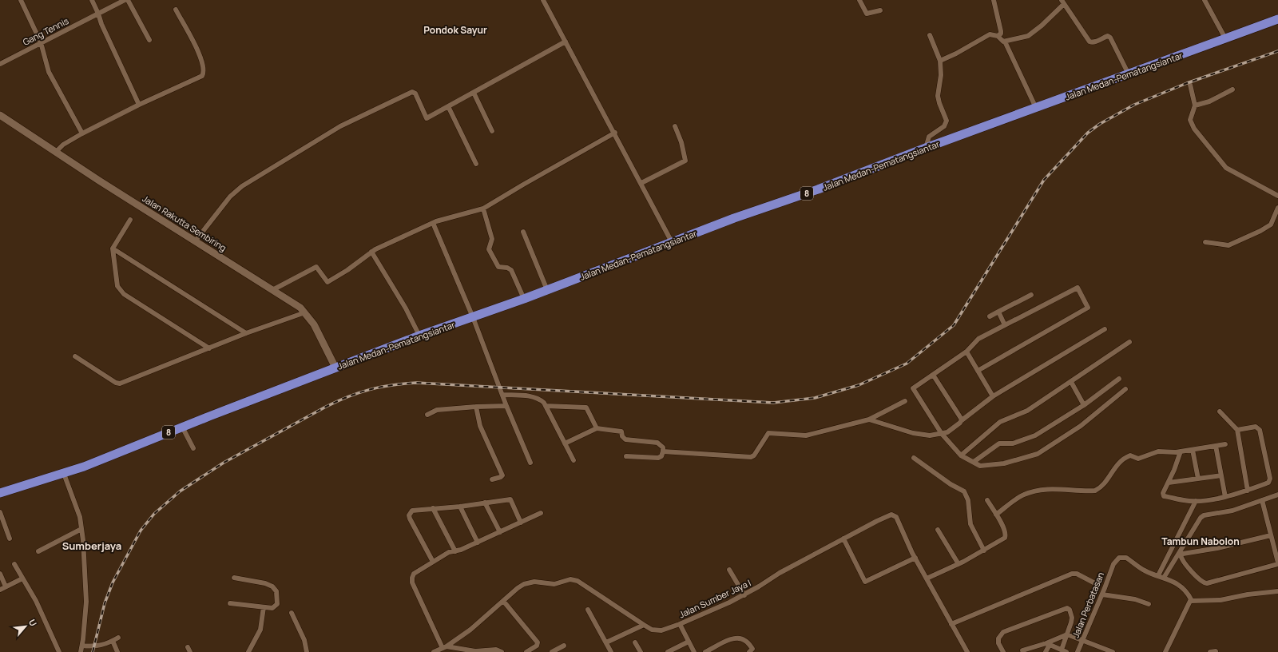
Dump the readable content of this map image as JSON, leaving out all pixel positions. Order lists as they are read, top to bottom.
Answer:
{
  "streets": {
    "highway": ["Jalan Medan-Pematangsiantar", "8"],
    "main road": ["Jalan Rakutta Sembiring"],
    "street": ["Gang Tennis", "Jalan Sumber Jaya I", "Jalan Perbatasan"]
  },
  "crossings": [
    ["Jalan Medan-Pematangsiantar", "Jalan Rakutta Sembiring"]
  ],
  "districts": ["Pondok Sayur", "Tambun Nabolon", "Sumberjaya"],
  "north": "top right"
}
